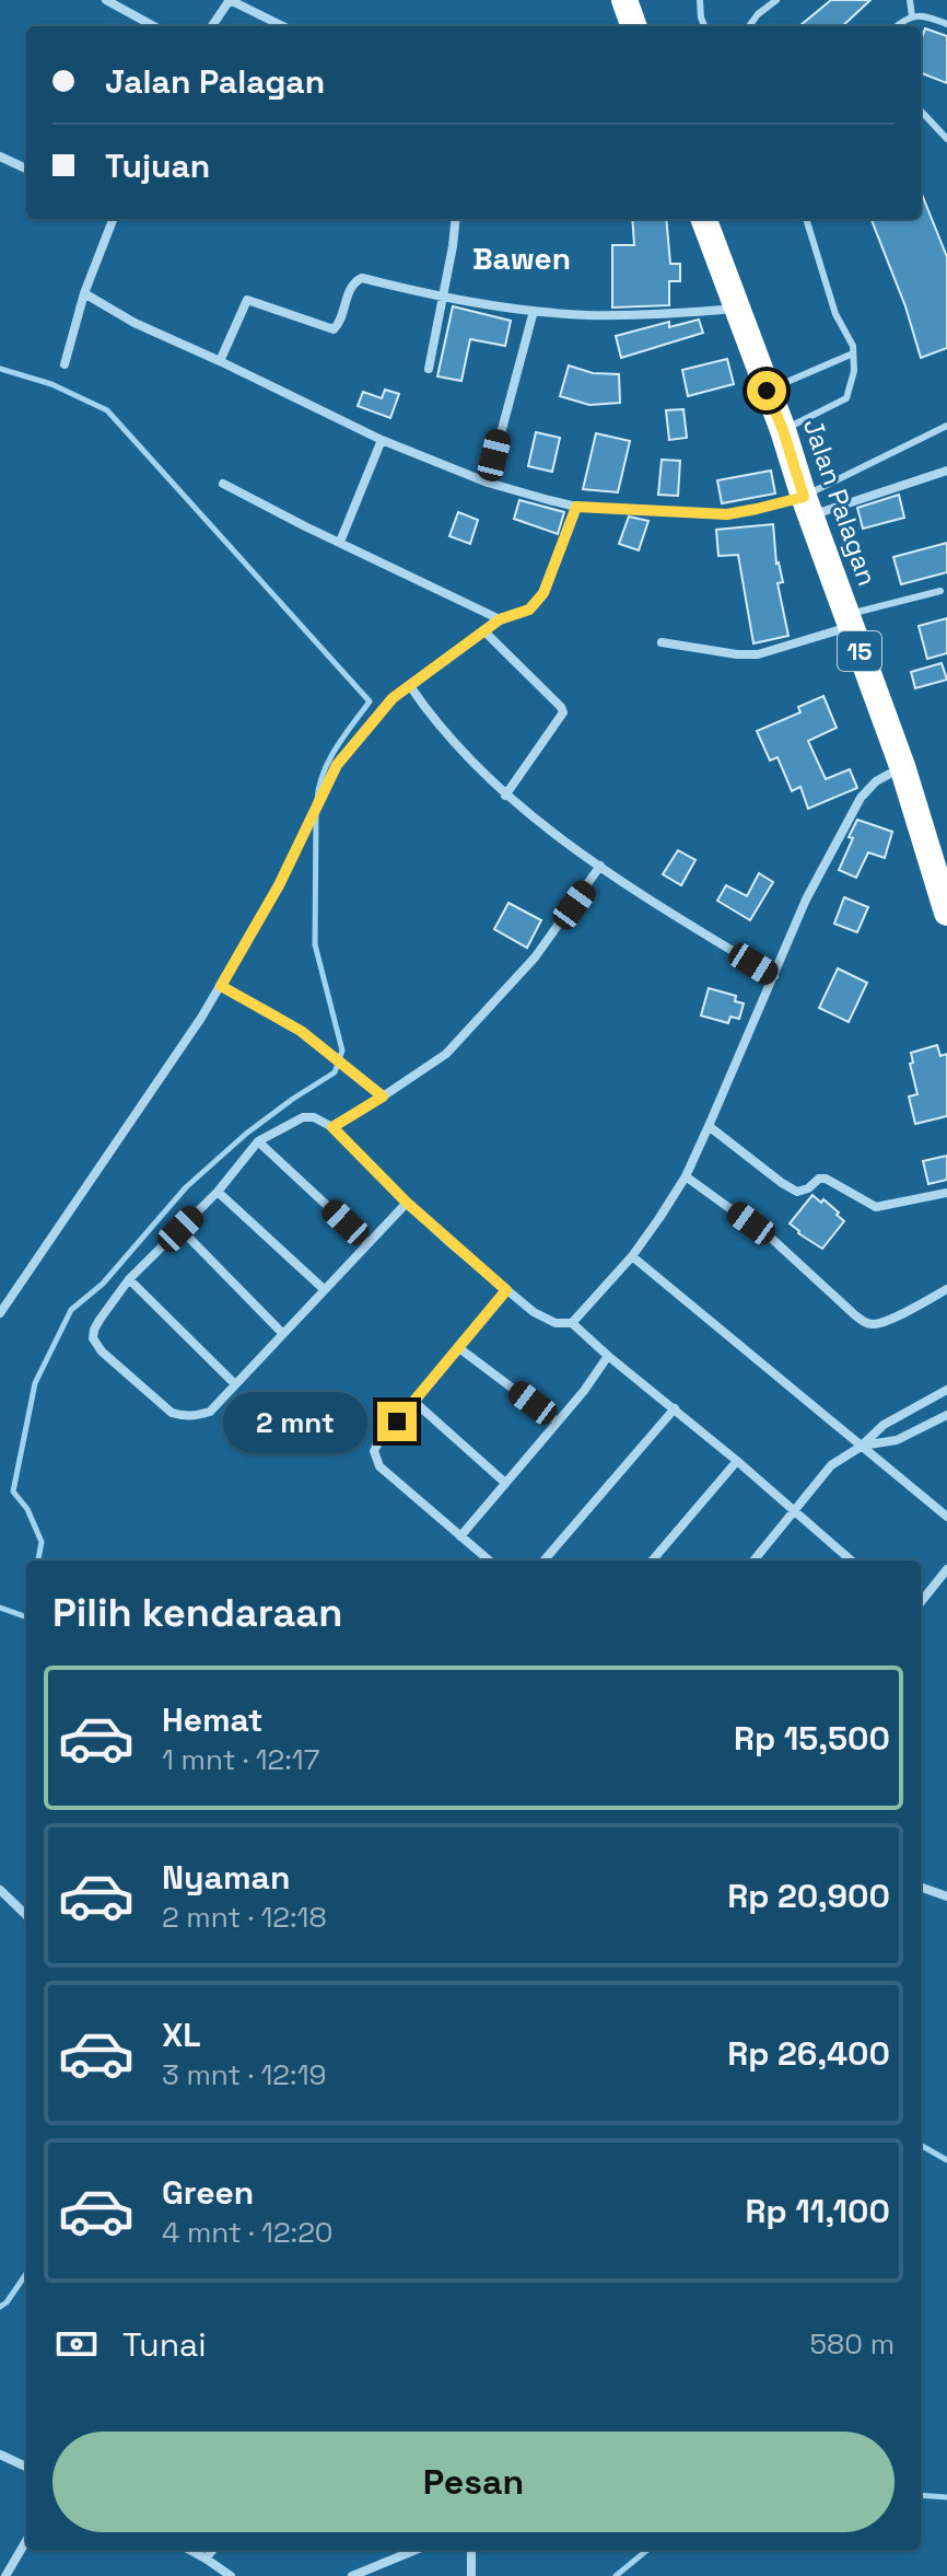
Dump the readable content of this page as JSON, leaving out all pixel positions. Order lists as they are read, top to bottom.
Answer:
{
  "streets": {
    "highway": ["Jalan Palagan", "15"]
  },
  "districts": ["Bawen"],
  "page": {
    "banner": ["Jalan Palagan", "Tujuan"],
    "bubble": "2 mnt",
    "heading": "Pilih kendaraan",
    "list": [
      {
        "name": "Hemat",
        "note": "1 mnt · 12:17",
        "value": "Rp 15,500"
      },
      {
        "name": "Nyaman",
        "note": "2 mnt · 12:18",
        "value": "Rp 20,900"
      },
      {
        "name": "XL",
        "note": "3 mnt · 12:19",
        "value": "Rp 26,400"
      },
      {
        "name": "Green",
        "note": "4 mnt · 12:20",
        "value": "Rp 11,100"
      }
    ],
    "pay": ["Tunai", "580 m"],
    "buttons": "Pesan"
  }
}
